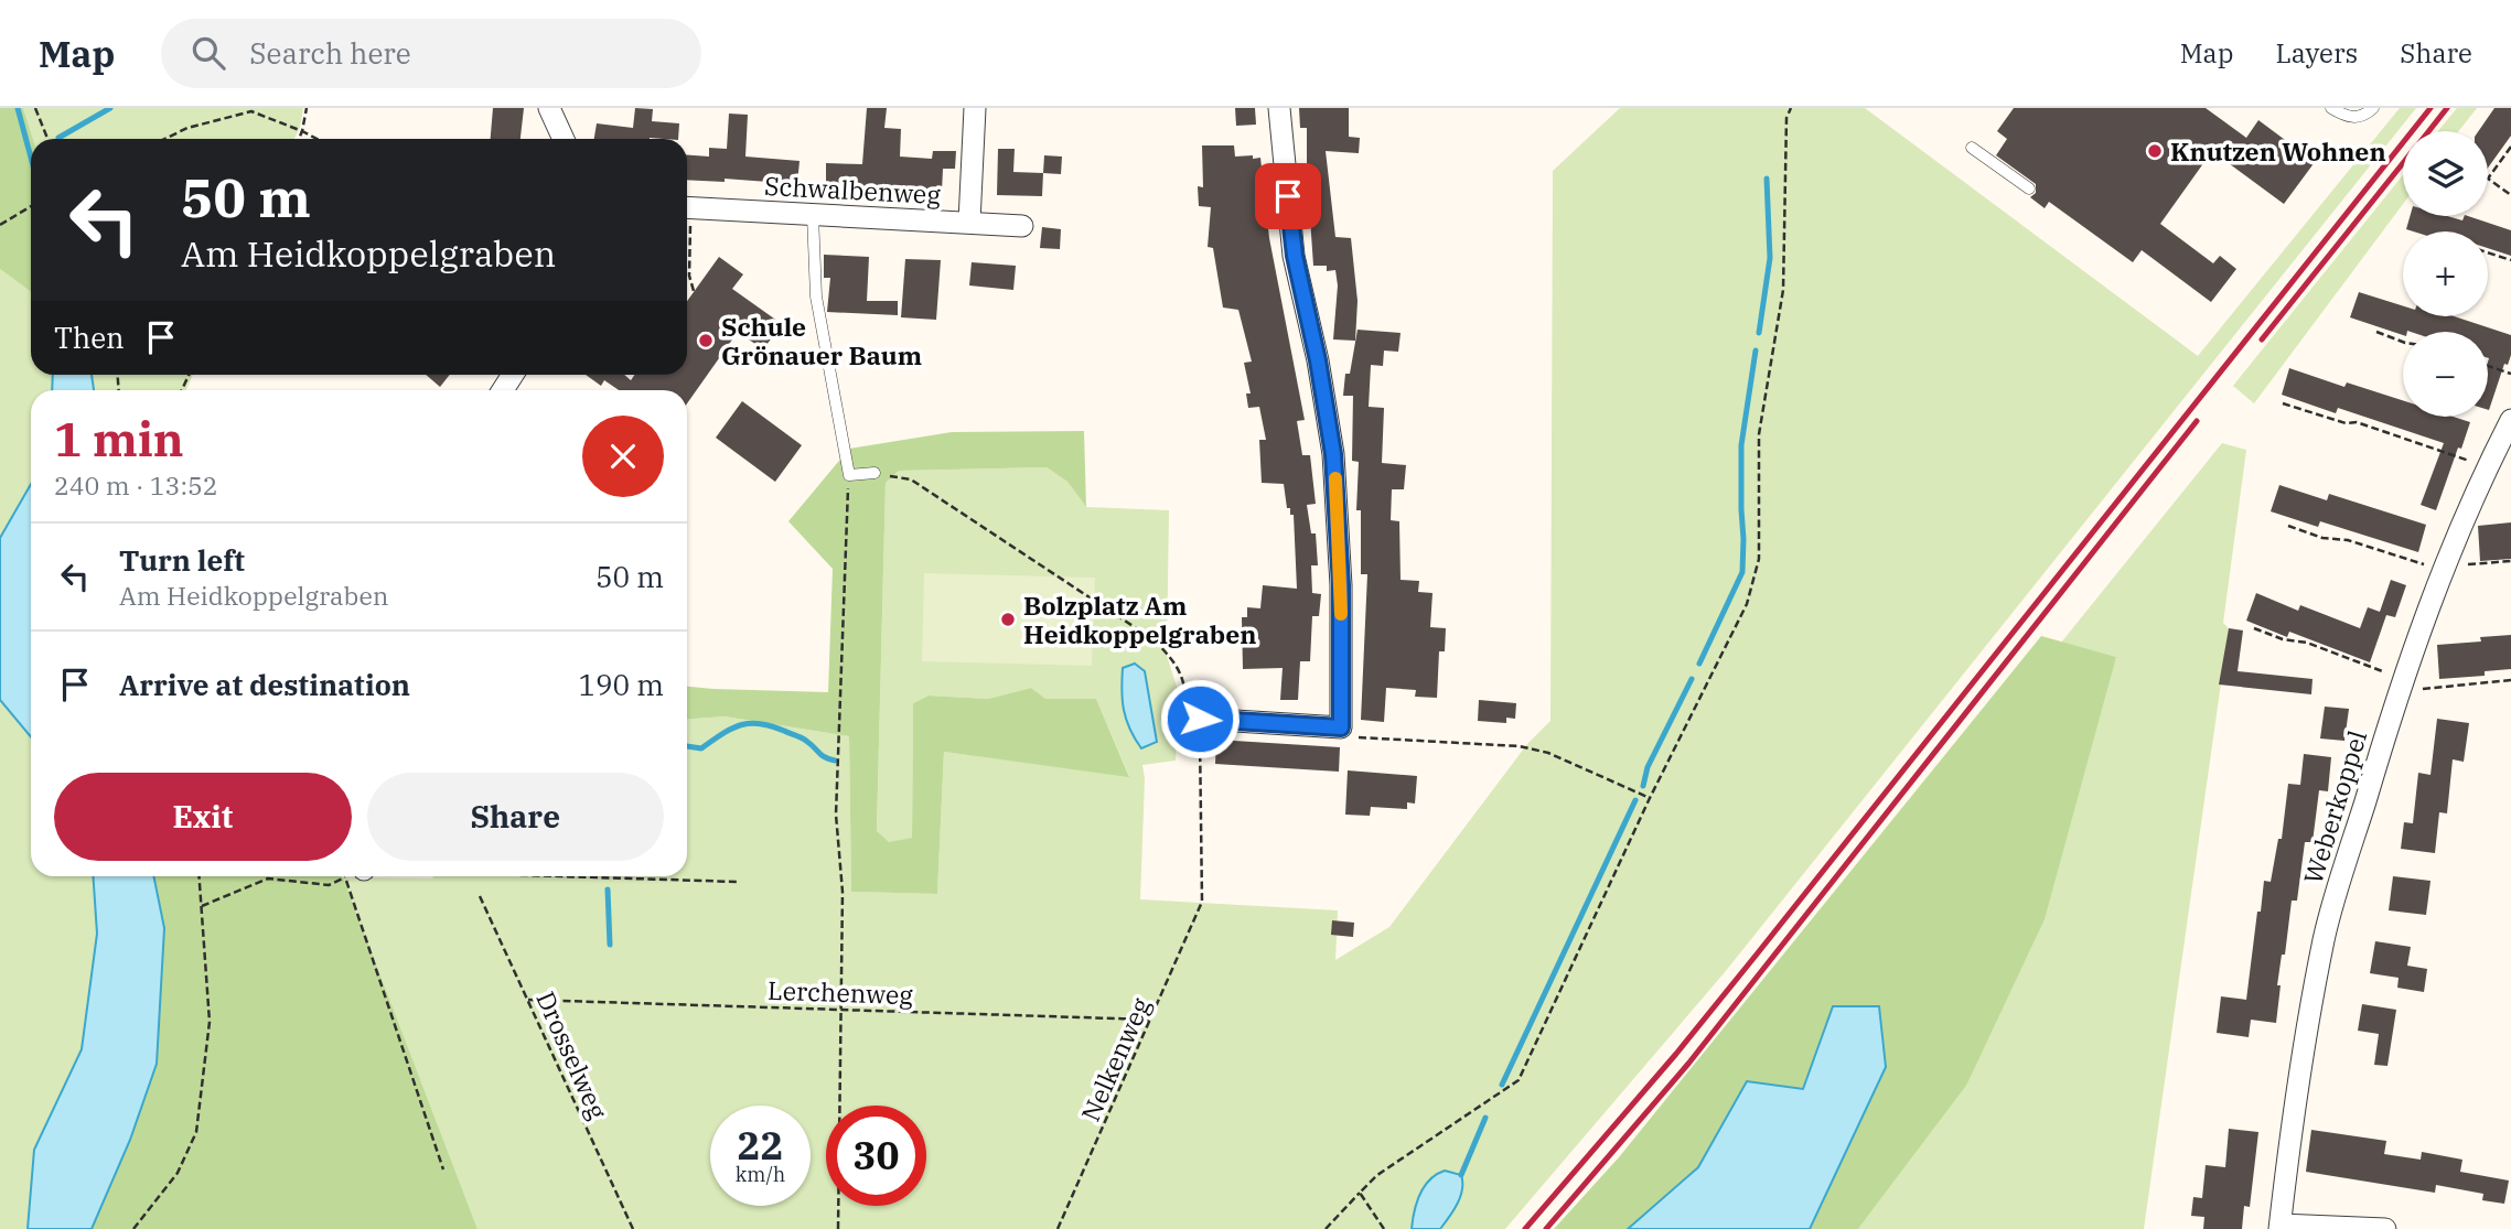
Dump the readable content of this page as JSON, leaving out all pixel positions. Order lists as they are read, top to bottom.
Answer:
{
  "streets": {
    "street": ["Schwalbenweg", "Weberkoppel"],
    "path": ["Lerchenweg", "Drosselweg", "Nelkenweg"]
  },
  "crossings": [
    ["Lerchenweg", "Drosselweg"],
    ["Lerchenweg", "Nelkenweg"]
  ],
  "places": ["Knutzen Wohnen", "Schule Grönauer Baum", "Bolzplatz Am Heidkoppelgraben"],
  "page": {
    "header": "Map",
    "search": "Search here",
    "nav": ["Map", "Layers", "Share"],
    "map_buttons": ["+", "−"],
    "turn": ["50 m", "Am Heidkoppelgraben"],
    "then": "Then",
    "heading": ["1 min", "240 m · 13:52"],
    "list": [
      {
        "name": "Turn left",
        "note": "Am Heidkoppelgraben",
        "value": "50 m"
      },
      {
        "name": "Arrive at destination",
        "value": "190 m"
      }
    ],
    "buttons": ["Exit", "Share"],
    "speed": "22 km/h",
    "limit": "30"
  }
}
